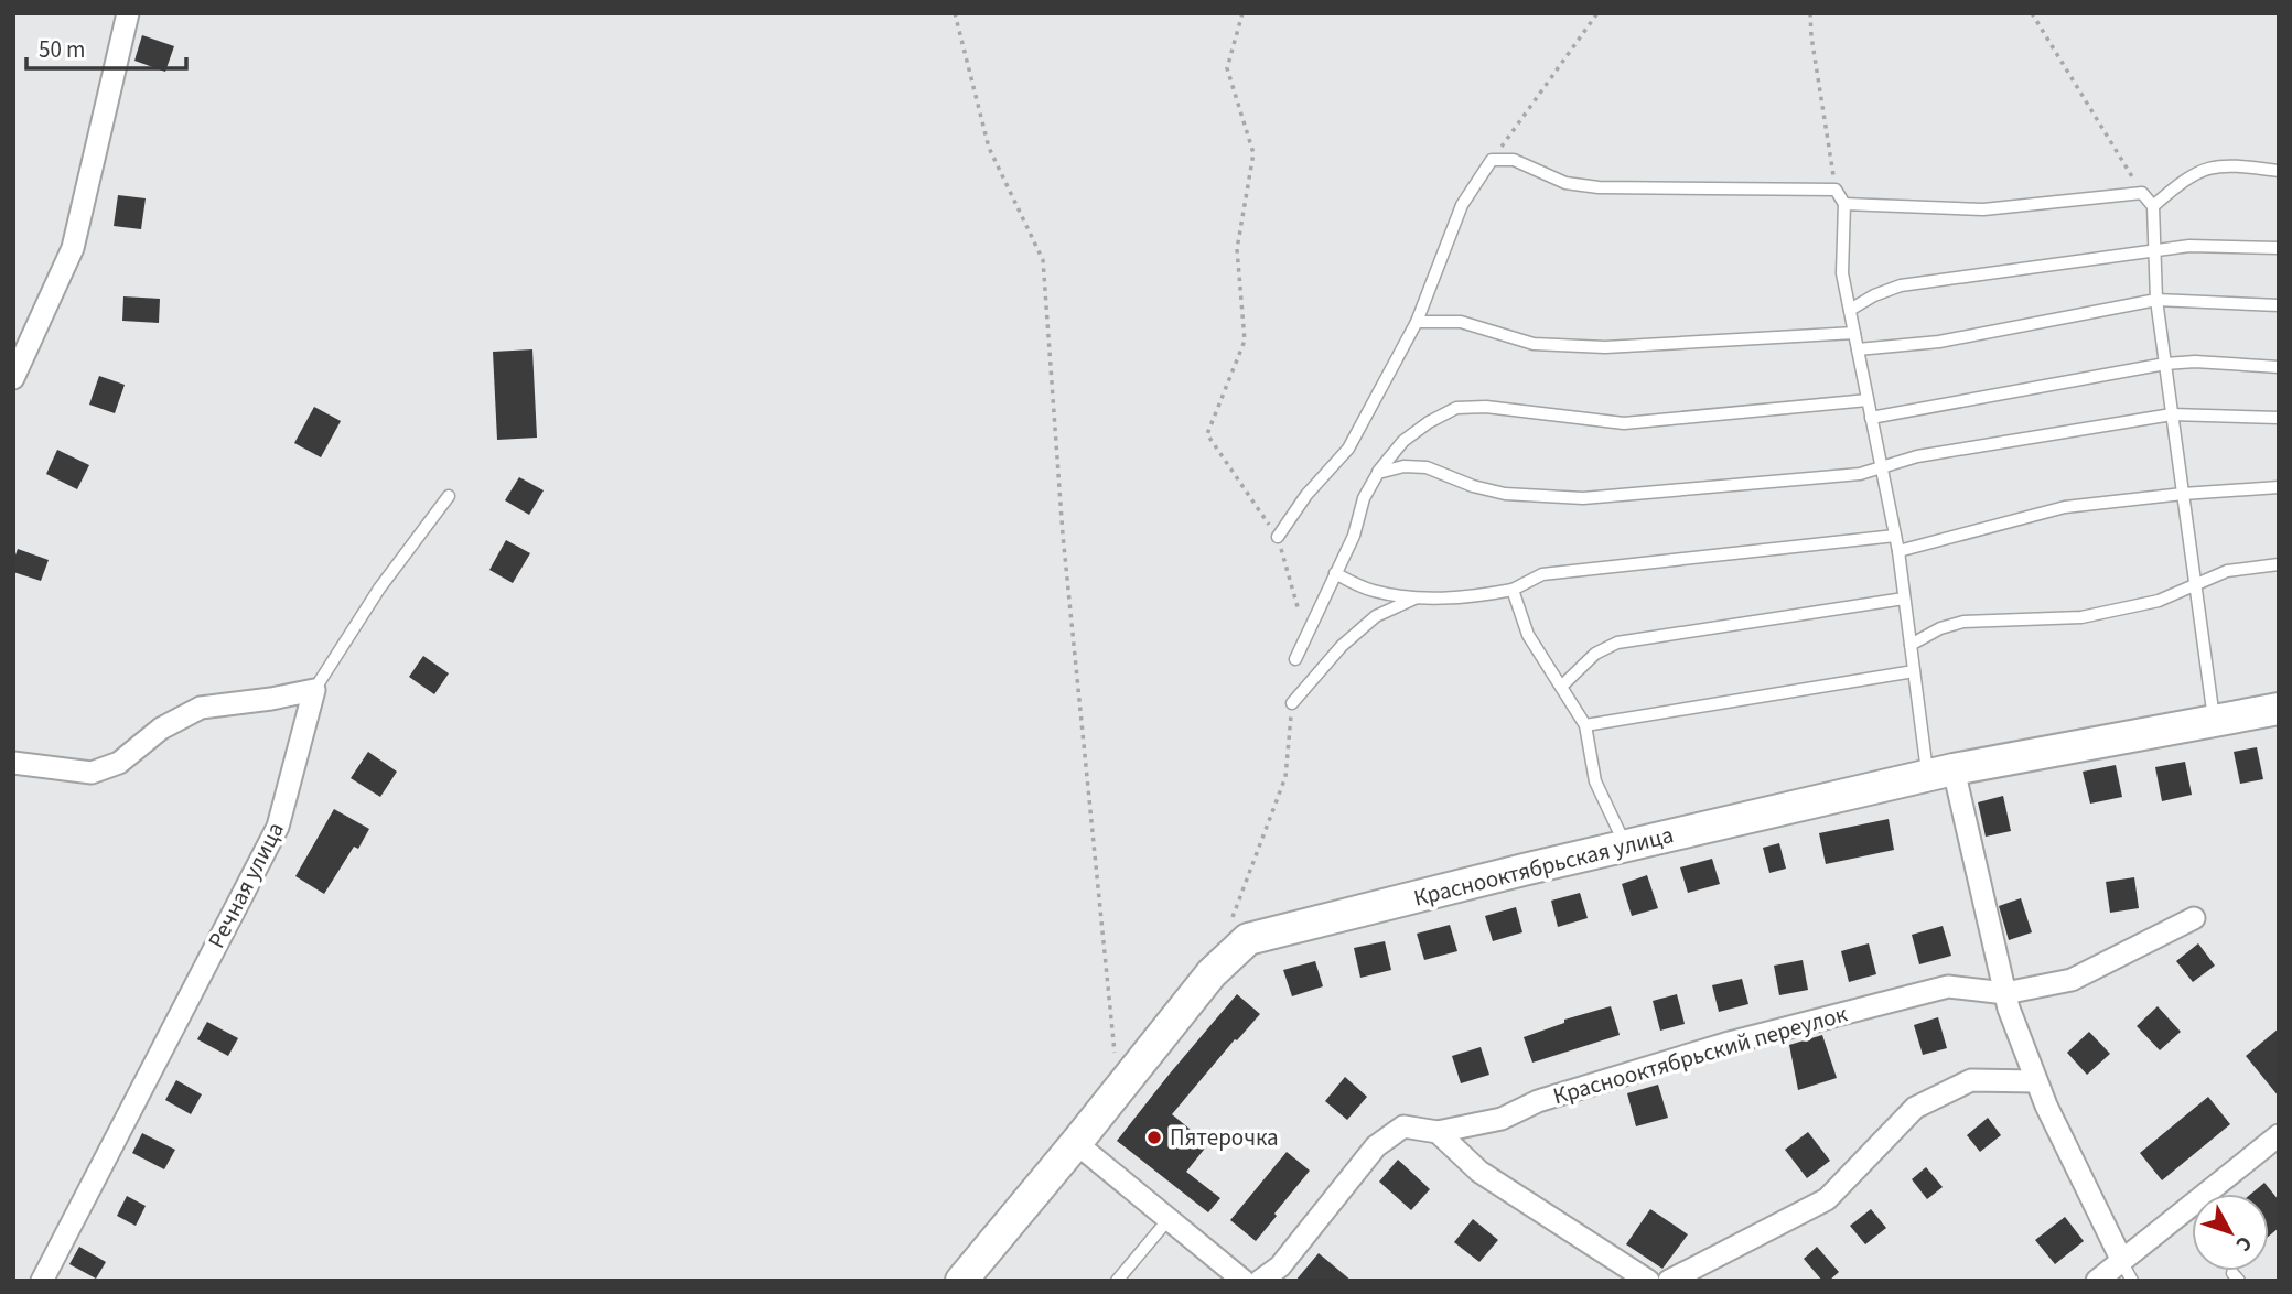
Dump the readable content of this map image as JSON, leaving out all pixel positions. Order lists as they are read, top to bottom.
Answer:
{
  "streets": {
    "street": ["Краснооктябрьская улица", "Речная улица", "Краснооктябрьский переулок"]
  },
  "places": ["Пятерочка"],
  "scale_bar": "50 m",
  "north": "bottom right"
}
